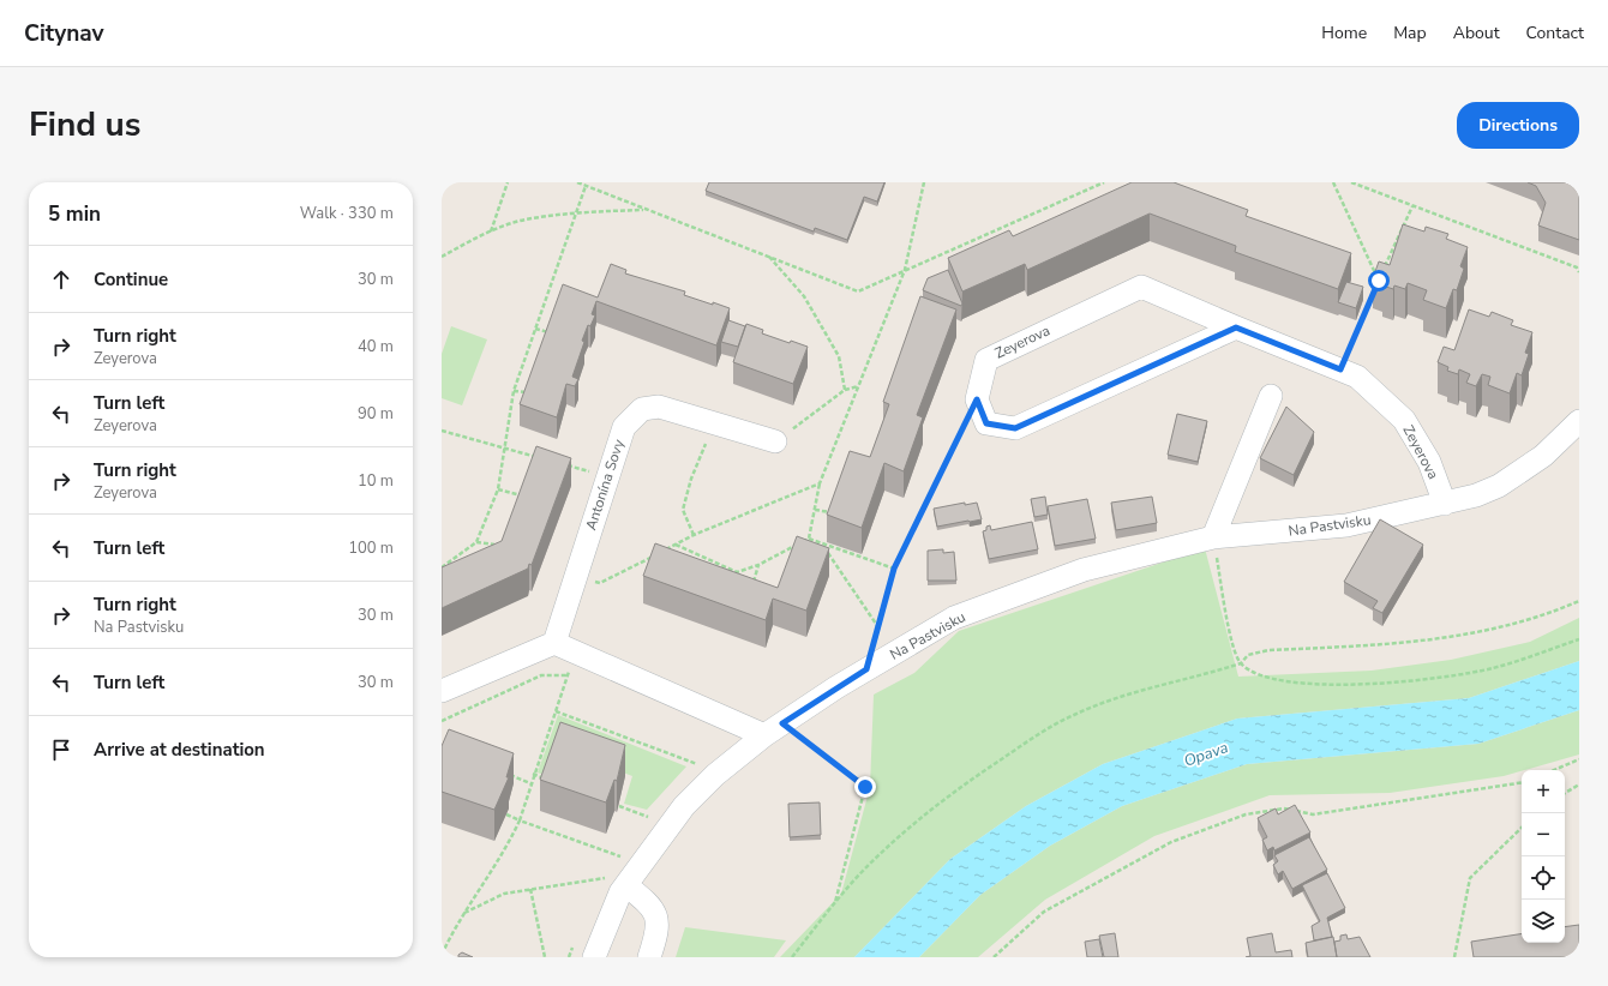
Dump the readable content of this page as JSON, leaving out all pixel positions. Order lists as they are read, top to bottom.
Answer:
{
  "streets": {
    "street": ["Zeyerova", "Antonína Sovy", "Na Pastvisku"]
  },
  "crossings": [
    ["Zeyerova", "Na Pastvisku"]
  ],
  "water": ["Opava"],
  "page": {
    "header": "Citynav",
    "nav": [
      "Home",
      "Map",
      "About",
      "Contact"
    ],
    "title": "Find us",
    "buttons": "Directions",
    "heading": ["5 min", "Walk · 330 m"],
    "list": [
      ["Continue", "30 m"],
      ["Turn right", "Zeyerova", "40 m"],
      ["Turn left", "Zeyerova", "90 m"],
      ["Turn right", "Zeyerova", "10 m"],
      ["Turn left", "100 m"],
      ["Turn right", "Na Pastvisku", "30 m"],
      ["Turn left", "30 m"],
      "Arrive at destination"
    ],
    "map_buttons": ["+", "−"]
  }
}
